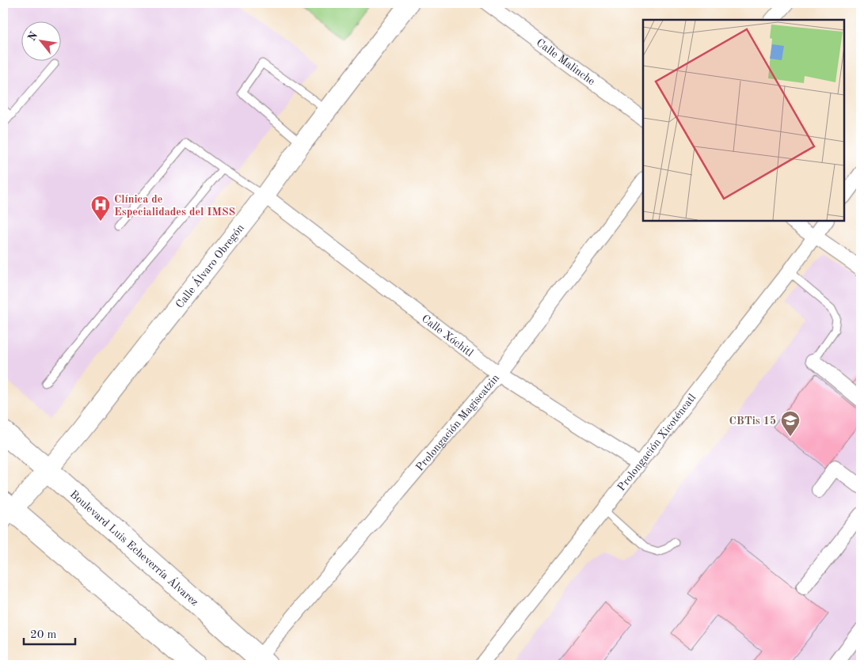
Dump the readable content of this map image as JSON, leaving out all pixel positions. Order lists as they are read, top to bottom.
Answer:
{
  "streets": {
    "main road": ["Boulevard Luis Echeverría Álvarez"],
    "street": [
      "Calle Malinche",
      "Calle Álvaro Obregón",
      "Calle Xóchitl",
      "Prolongación Magiscatzin",
      "Prolongación Xicoténcatl"
    ]
  },
  "crossings": [
    ["Calle Álvaro Obregón", "Calle Xóchitl"],
    ["Calle Álvaro Obregón", "Boulevard Luis Echeverría Álvarez"],
    ["Calle Xóchitl", "Prolongación Magiscatzin"],
    ["Calle Xóchitl", "Prolongación Xicoténcatl"],
    ["Prolongación Magiscatzin", "Boulevard Luis Echeverría Álvarez"]
  ],
  "places": {
    "hospital": ["Clínica de Especialidades del IMSS"],
    "school or university": ["CBTis 15"]
  },
  "scale_bar": "20 m",
  "north": "top left"
}
